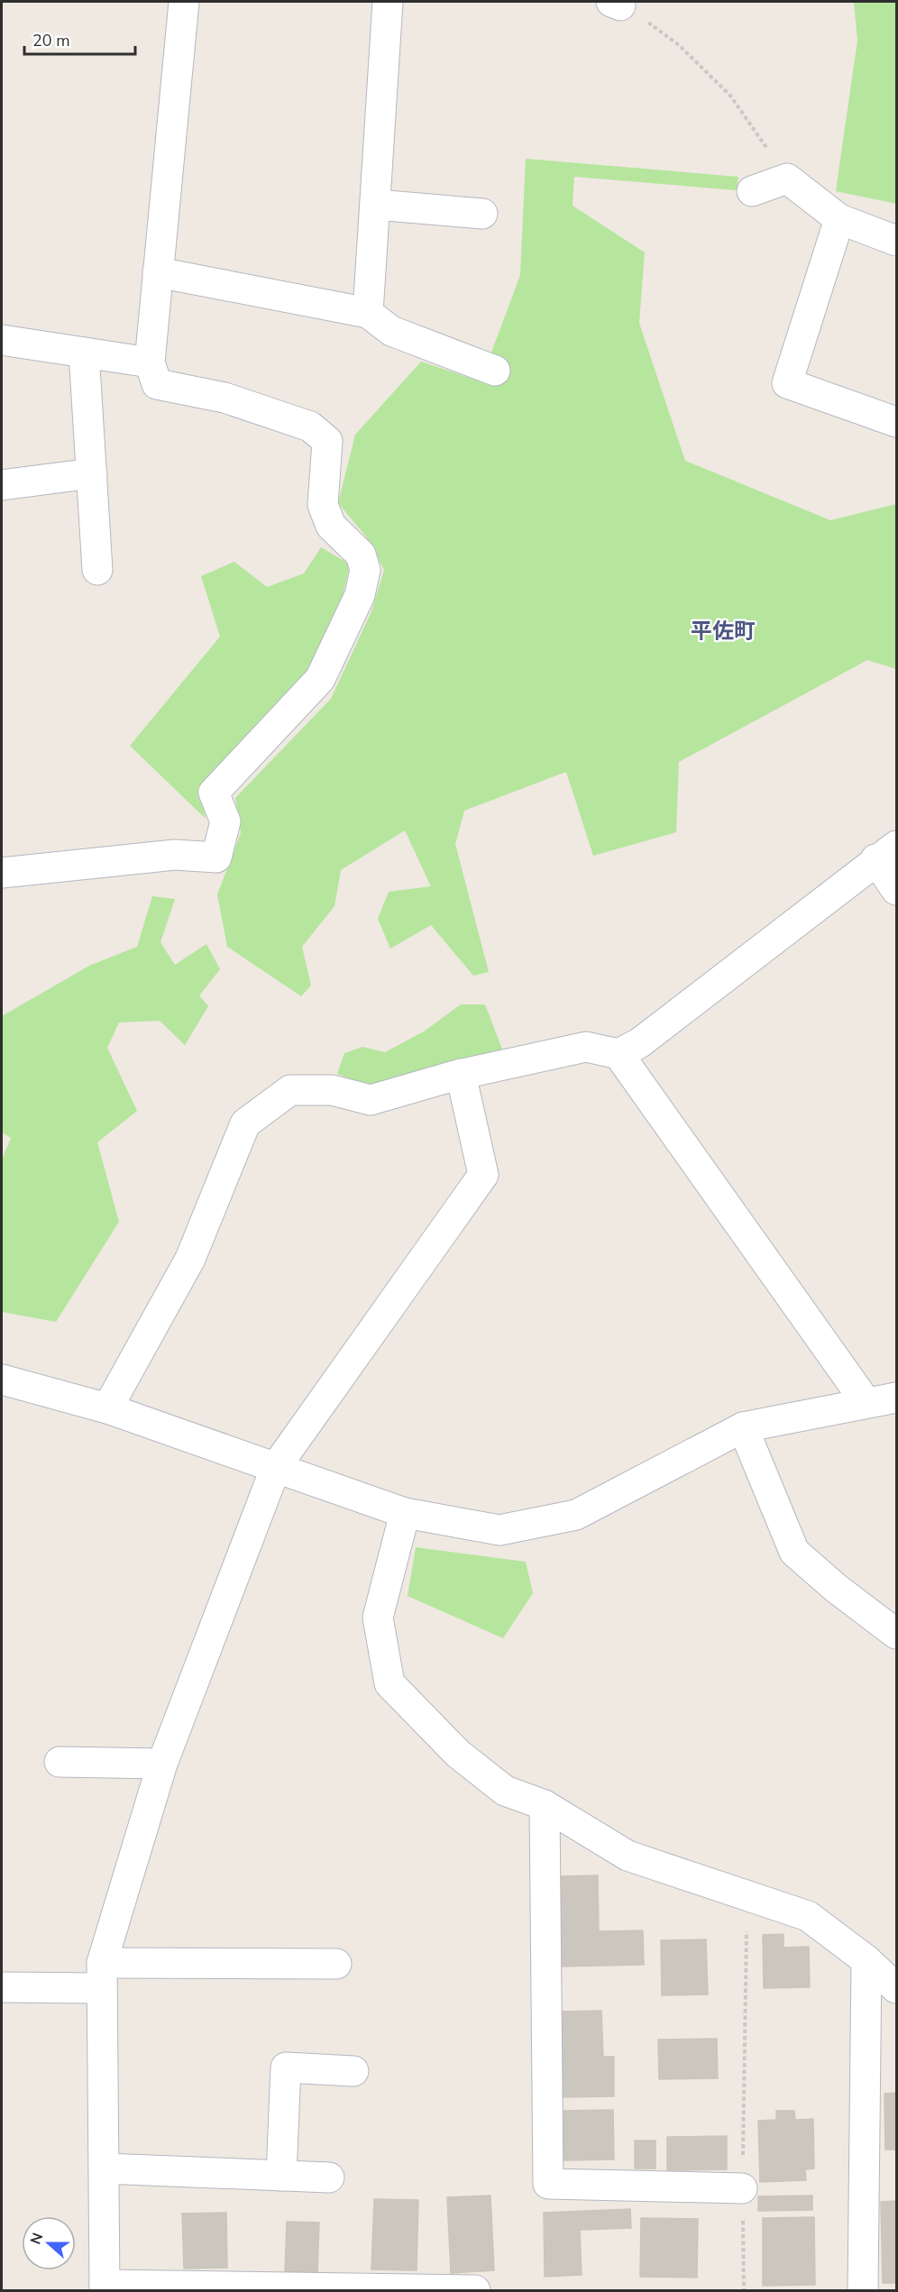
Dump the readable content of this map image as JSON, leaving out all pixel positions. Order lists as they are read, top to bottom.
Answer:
{
  "districts": ["平佐町"],
  "scale_bar": "20 m",
  "north": "left"
}
